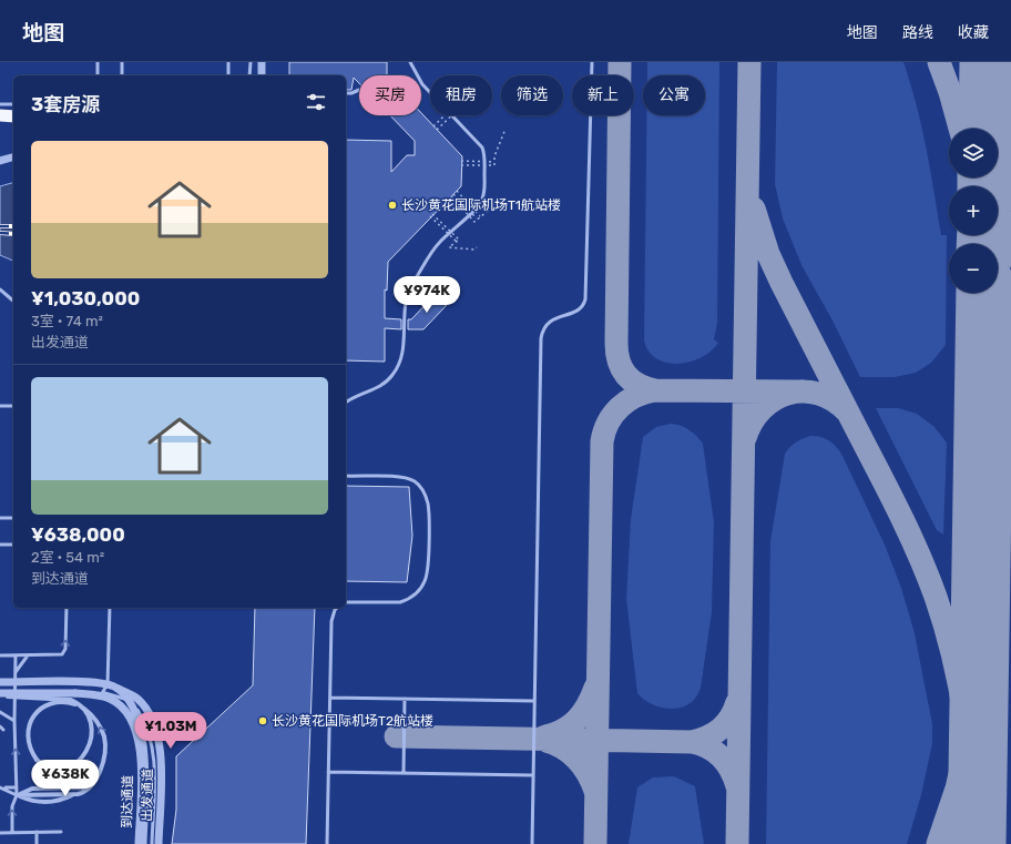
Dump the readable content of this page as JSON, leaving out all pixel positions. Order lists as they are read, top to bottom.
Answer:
{
  "streets": {
    "street": ["出发通道", "到达通道"]
  },
  "places": ["长沙黄花国际机场T1航站楼", "长沙黄花国际机场T2航站楼"],
  "page": {
    "header": "地图",
    "nav": ["地图", "路线", "收藏"],
    "chip": [
      "买房",
      "租房",
      "筛选",
      "新上",
      "公寓"
    ],
    "heading": "3套房源",
    "map_buttons": ["+", "−"],
    "list": [
      {
        "name": "¥1,030,000",
        "note": "3室 · 74 m² · 出发通道"
      },
      {
        "name": "¥638,000",
        "note": "2室 · 54 m² · 到达通道"
      }
    ],
    "price": ["¥974K", "¥1.03M", "¥638K"]
  }
}
